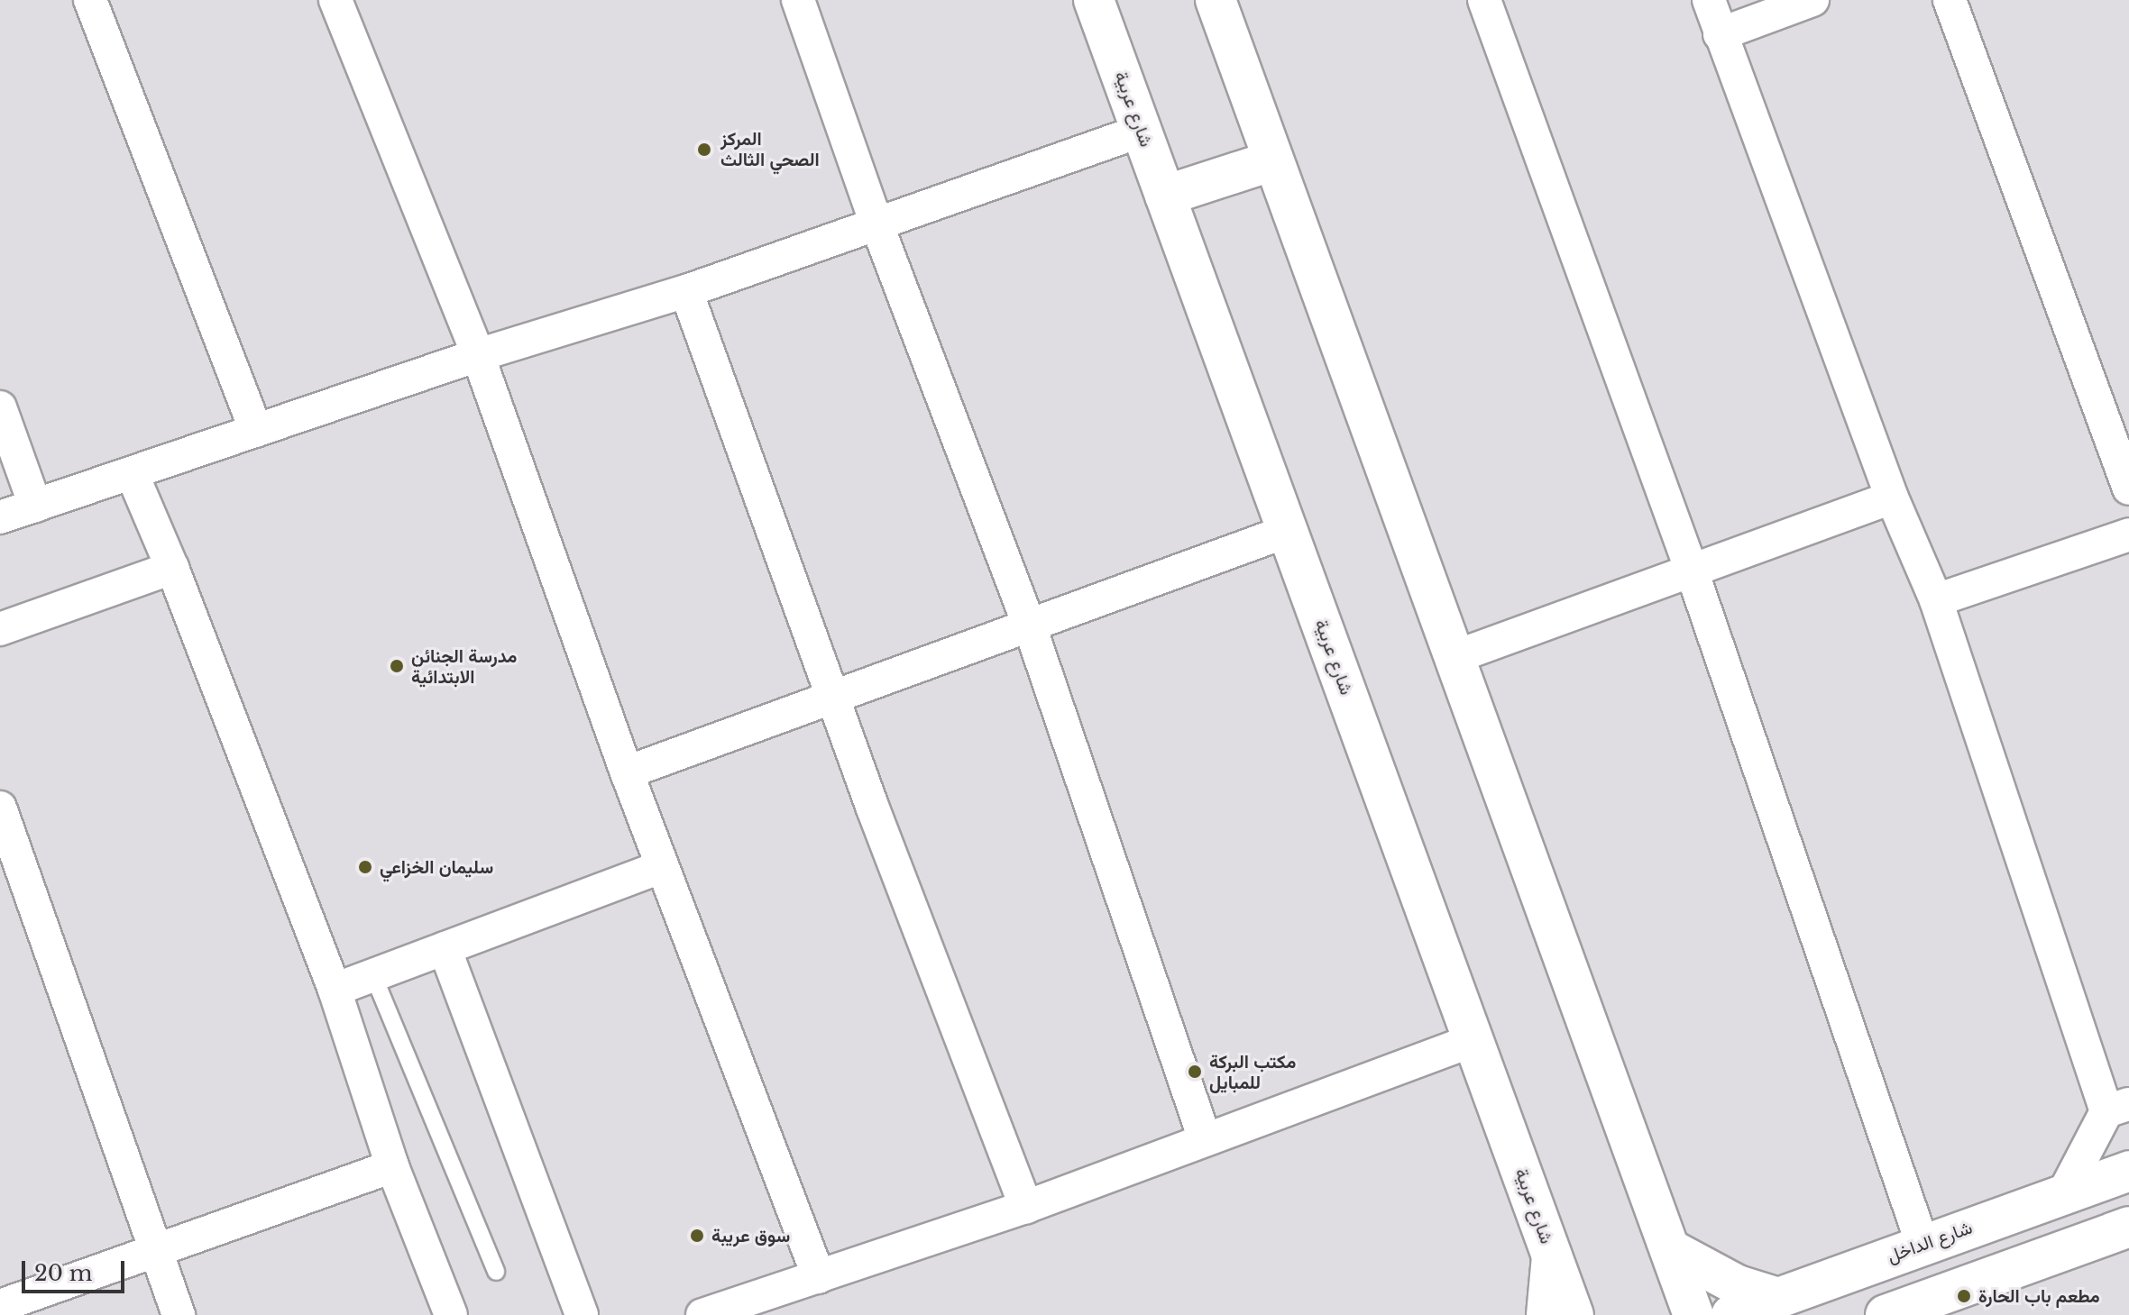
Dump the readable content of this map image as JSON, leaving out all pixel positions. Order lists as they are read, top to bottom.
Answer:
{
  "streets": {
    "main road": ["شارع عربية", "شارع الداخل"]
  },
  "places": [
    "المركز الصحي الثالث",
    "مدرسة الجنائن الابتدائية",
    "سليمان الخزاعي",
    "مكتب البركة للمبايل",
    "سوق عريبة",
    "مطعم باب الحارة"
  ],
  "scale_bar": "20 m"
}
